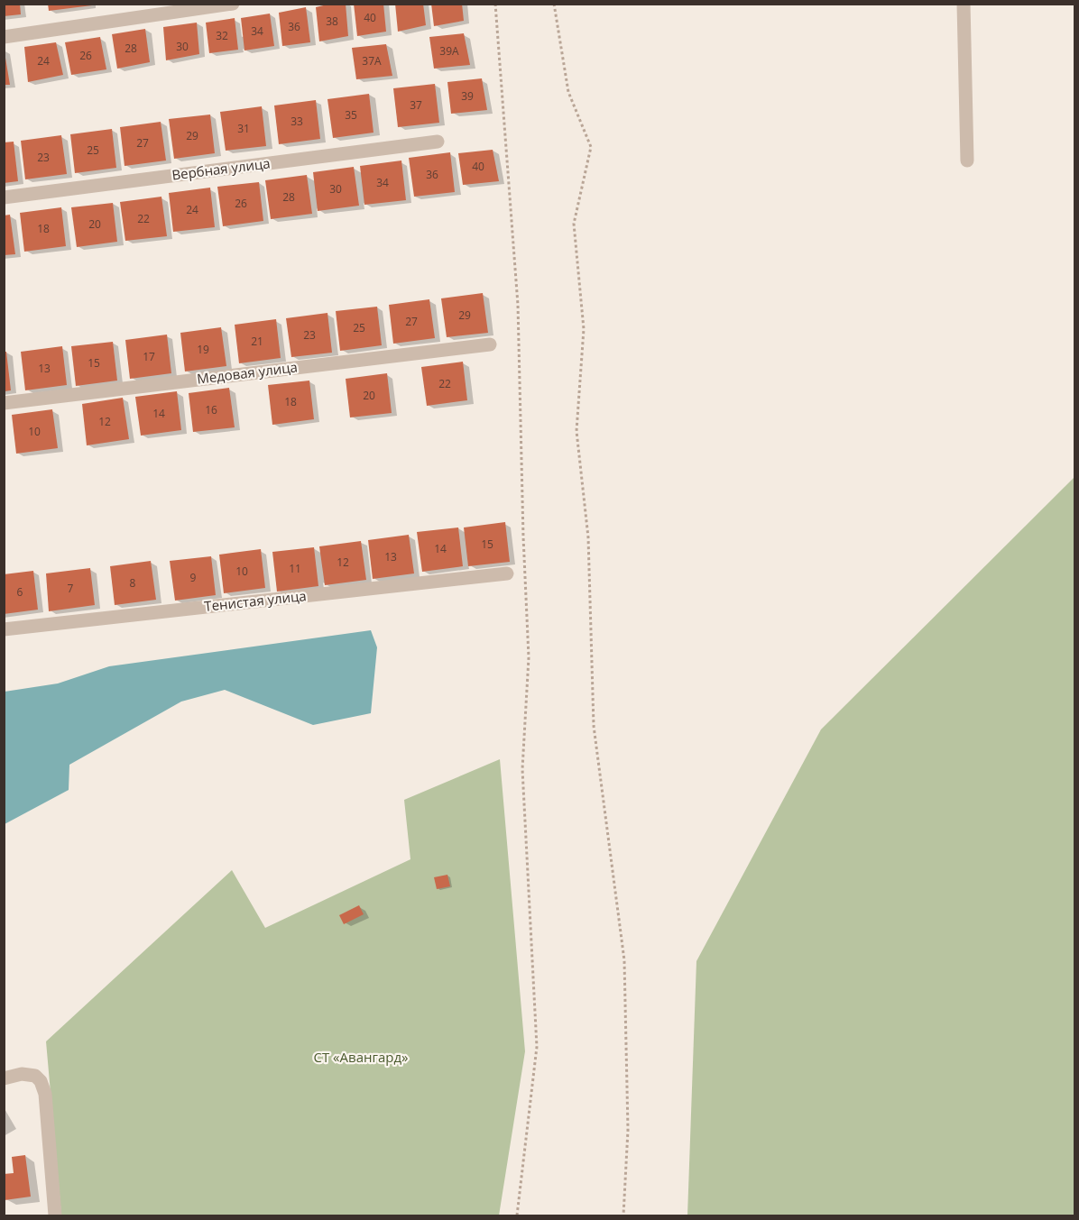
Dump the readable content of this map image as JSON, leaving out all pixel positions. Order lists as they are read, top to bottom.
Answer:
{
  "streets": {
    "street": ["Вербная улица", "Медовая улица", "Тенистая улица"]
  },
  "parks": ["СТ «Авангард»"],
  "house_numbers": [
    "40",
    "38",
    "36",
    "34",
    "32",
    "30",
    "28",
    "39А",
    "26",
    "24",
    "37А",
    "39",
    "37",
    "35",
    "33",
    "31",
    "29",
    "27",
    "25",
    "23",
    "40",
    "36",
    "34",
    "30",
    "28",
    "26",
    "24",
    "22",
    "20",
    "18",
    "29",
    "27",
    "25",
    "23",
    "21",
    "19",
    "17",
    "15",
    "13",
    "22",
    "20",
    "18",
    "16",
    "14",
    "12",
    "10",
    "15",
    "14",
    "13",
    "12",
    "11",
    "10",
    "9",
    "8",
    "7",
    "6"
  ]
}
